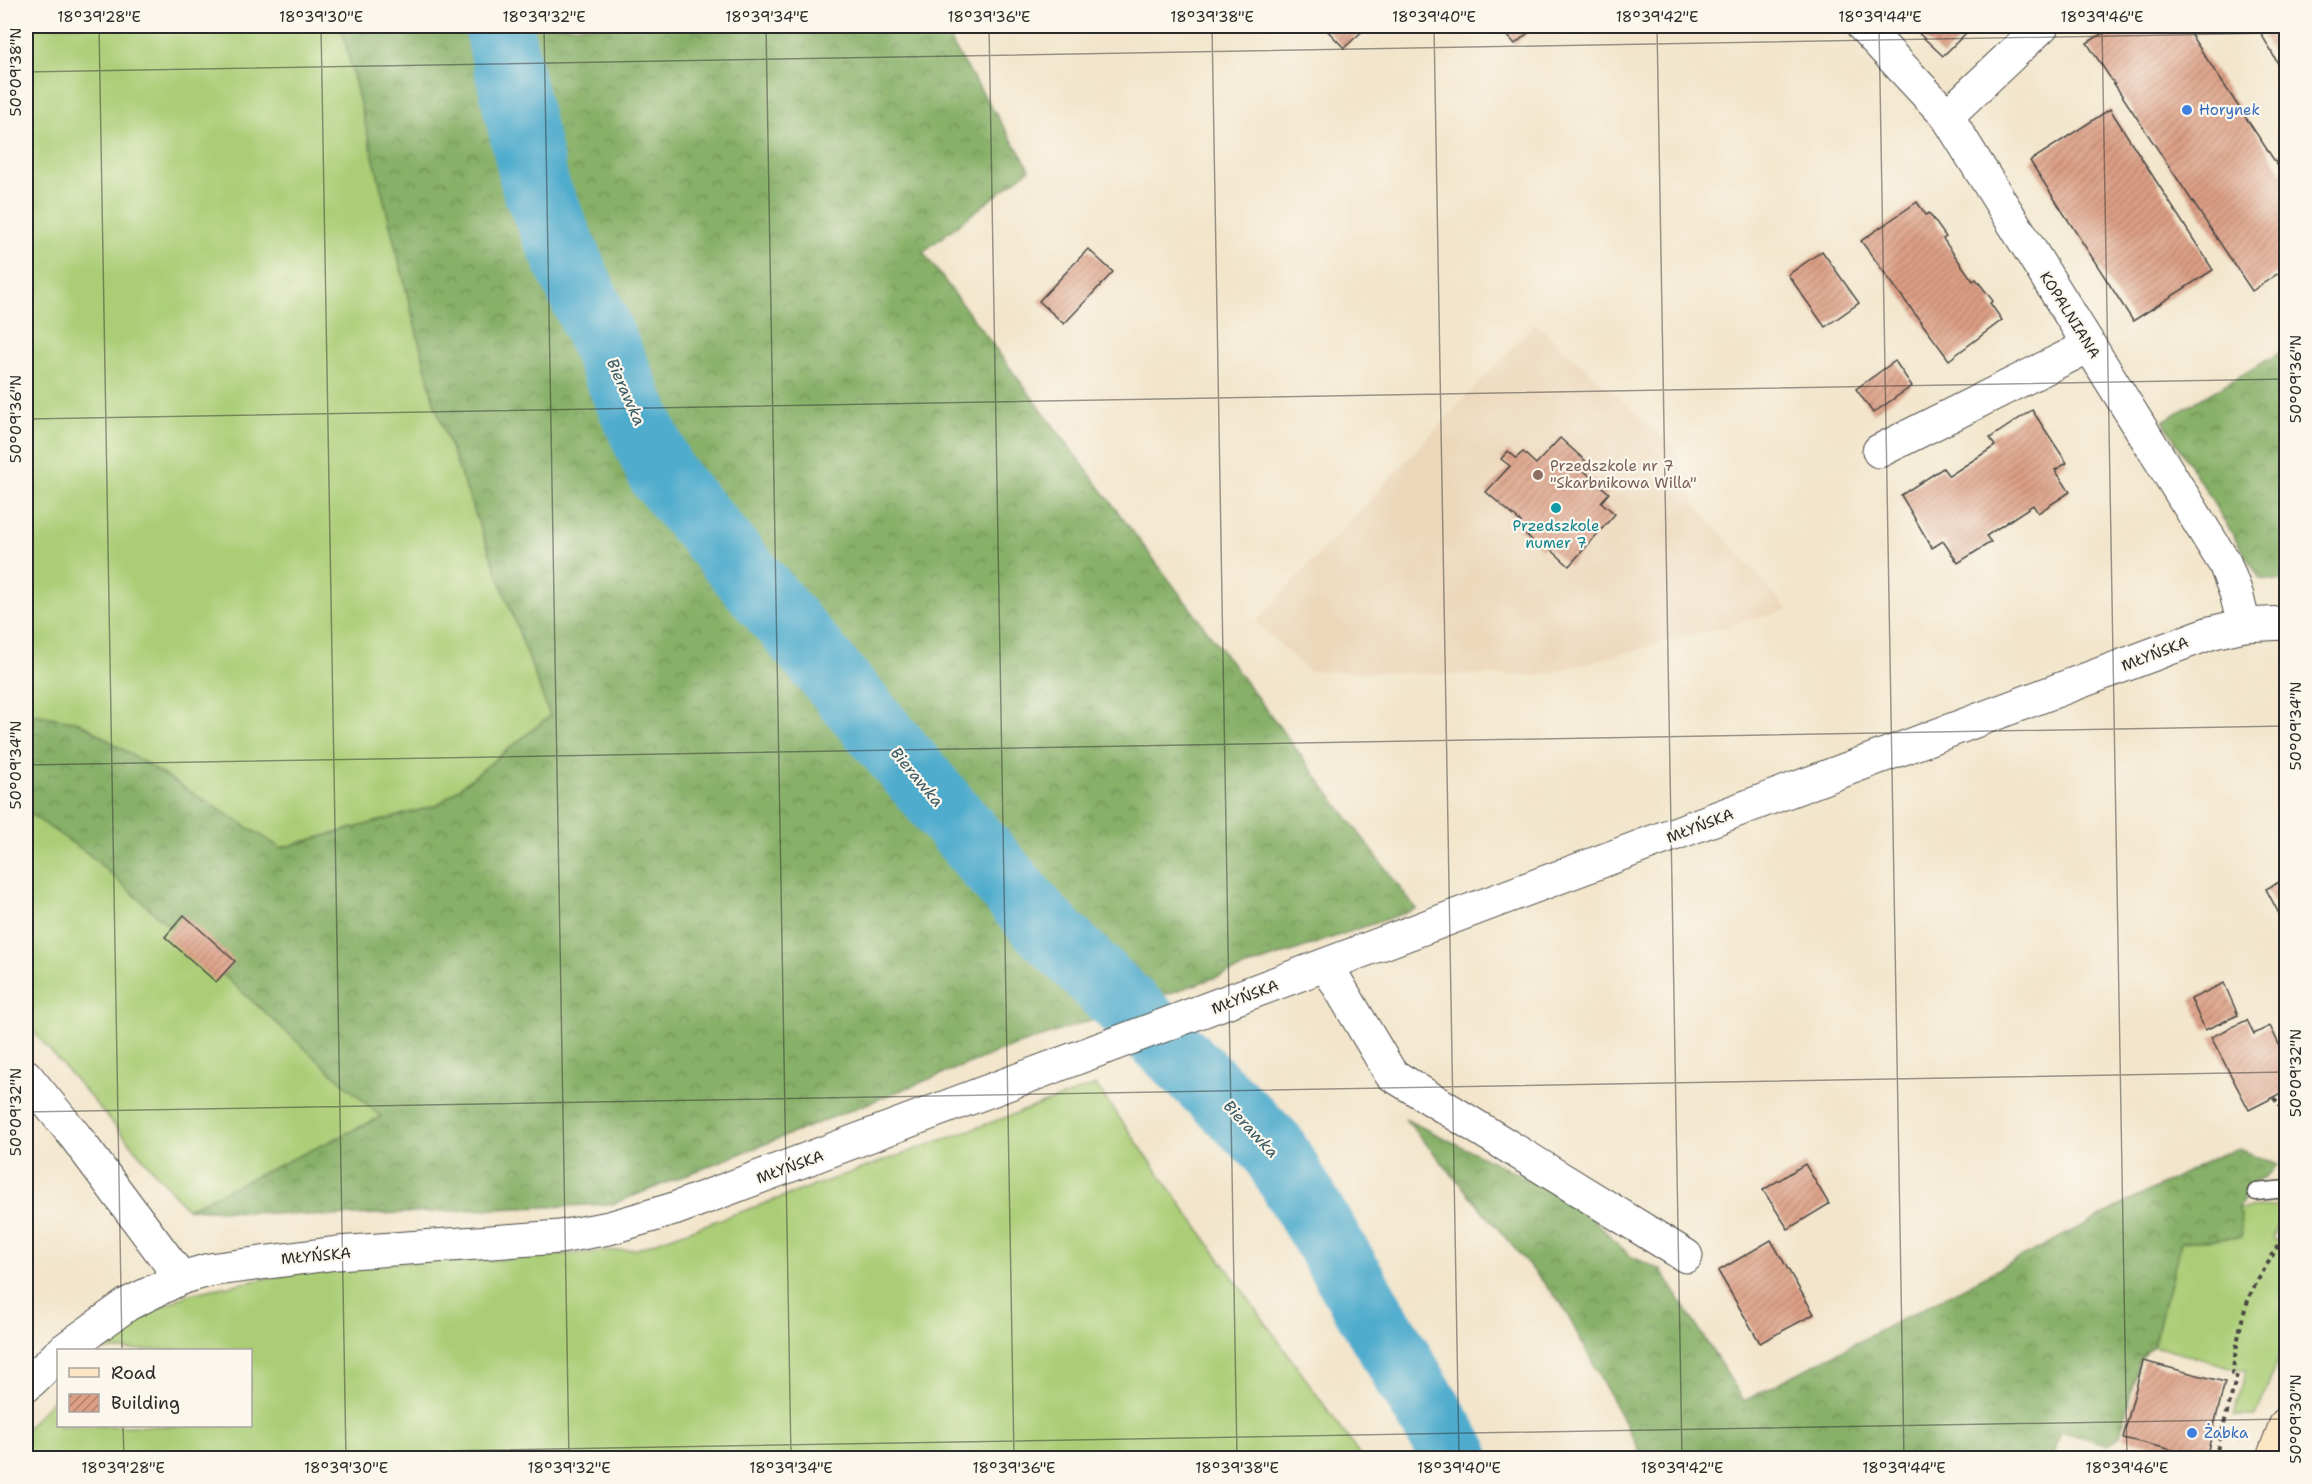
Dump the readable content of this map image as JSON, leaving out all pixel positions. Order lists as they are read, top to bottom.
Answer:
{
  "streets": {
    "street": ["KOPALNIANA", "MŁYŃSKA"]
  },
  "crossings": [
    ["KOPALNIANA", "MŁYŃSKA"]
  ],
  "water": ["Bierawka"],
  "places": [
    "Horynek",
    "Przedszkole nr 7 \"Skarbnikowa Willa\"",
    "Przedszkole numer 7",
    "Żabka"
  ],
  "legend": ["Road", "Building"],
  "coordinates": [
    "18°39'28\"E",
    "18°39'30\"E",
    "18°39'32\"E",
    "18°39'34\"E",
    "18°39'36\"E",
    "18°39'38\"E",
    "18°39'40\"E",
    "18°39'42\"E",
    "18°39'44\"E",
    "18°39'46\"E",
    "50°09'38\"N",
    "50°09'36\"N",
    "50°09'34\"N",
    "50°09'32\"N",
    "50°09'30\"N"
  ]
}
